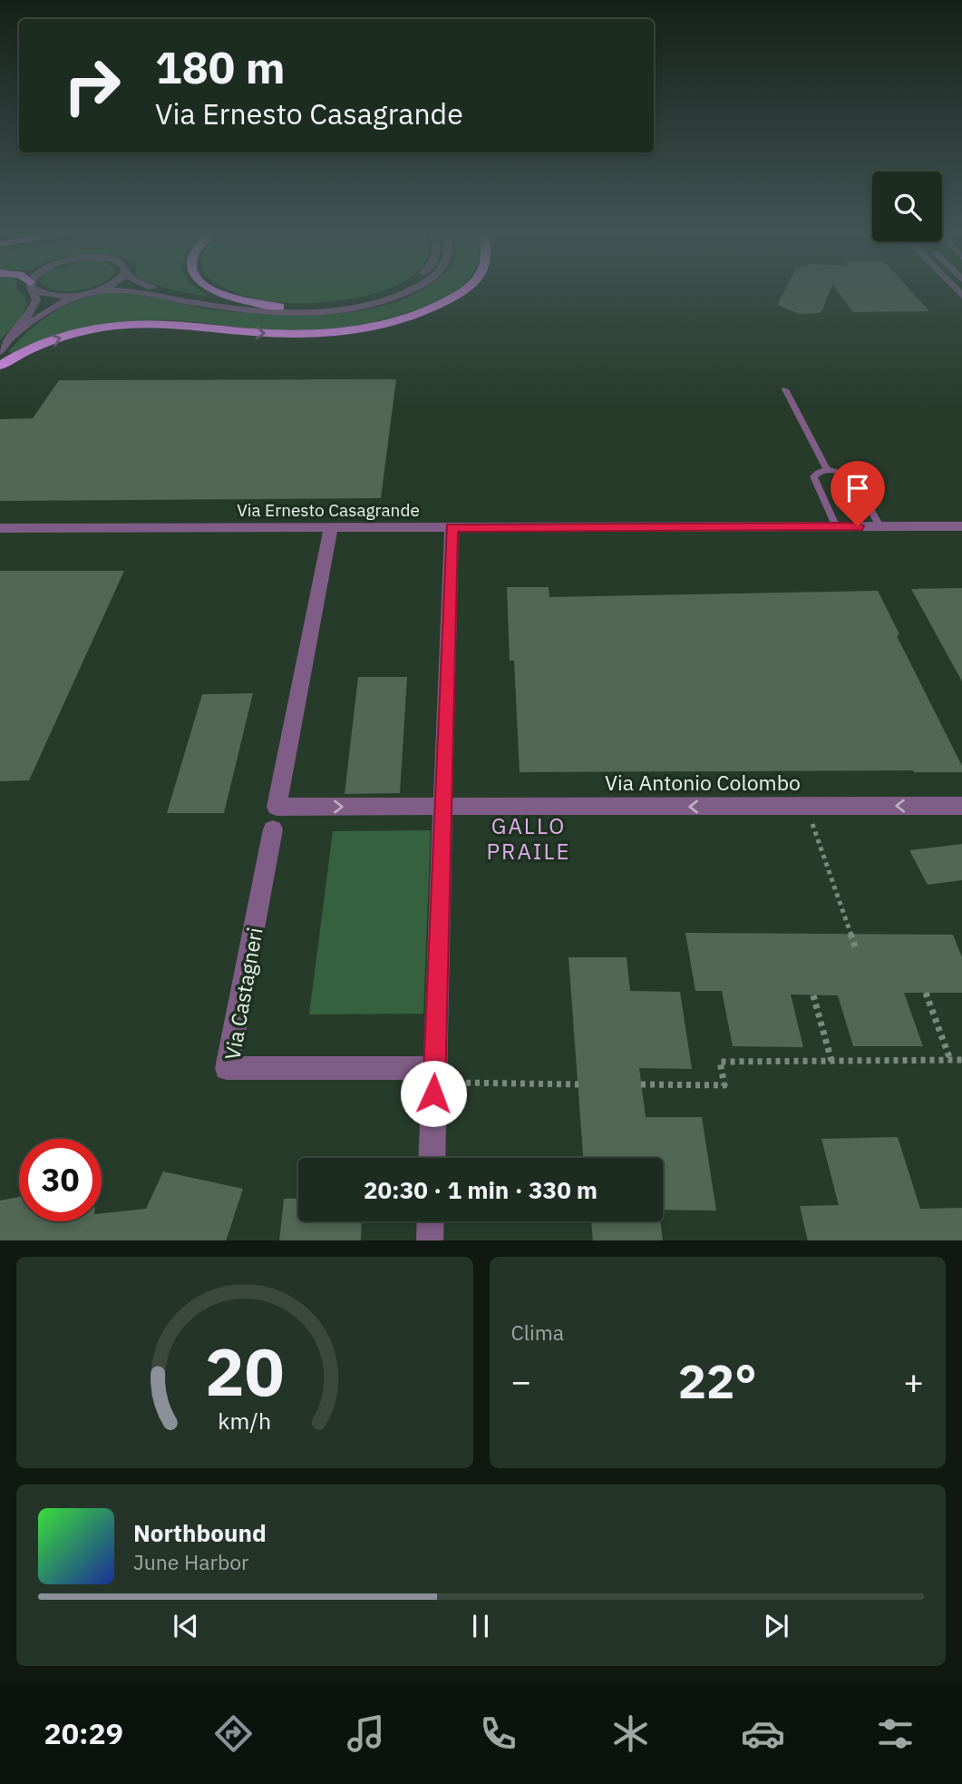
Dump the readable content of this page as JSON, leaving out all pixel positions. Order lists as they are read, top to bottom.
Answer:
{
  "streets": {
    "street": ["Via Ernesto Casagrande", "Via Antonio Colombo", "Via Castagneri"]
  },
  "crossings": [
    ["Via Ernesto Casagrande", "Via Castagneri"],
    ["Via Antonio Colombo", "Via Castagneri"]
  ],
  "districts": ["GALLO PRAILE"],
  "page": {
    "turn": ["180 m", "Via Ernesto Casagrande"],
    "limit": "30",
    "trip": "20:30 · 1 min · 330 m",
    "tile": "Clima",
    "heat": ["−", "22°", "+"],
    "song": ["Northbound", "June Harbor"],
    "tabs": "20:29",
    "gauge": ["20", "km/h"]
  }
}
